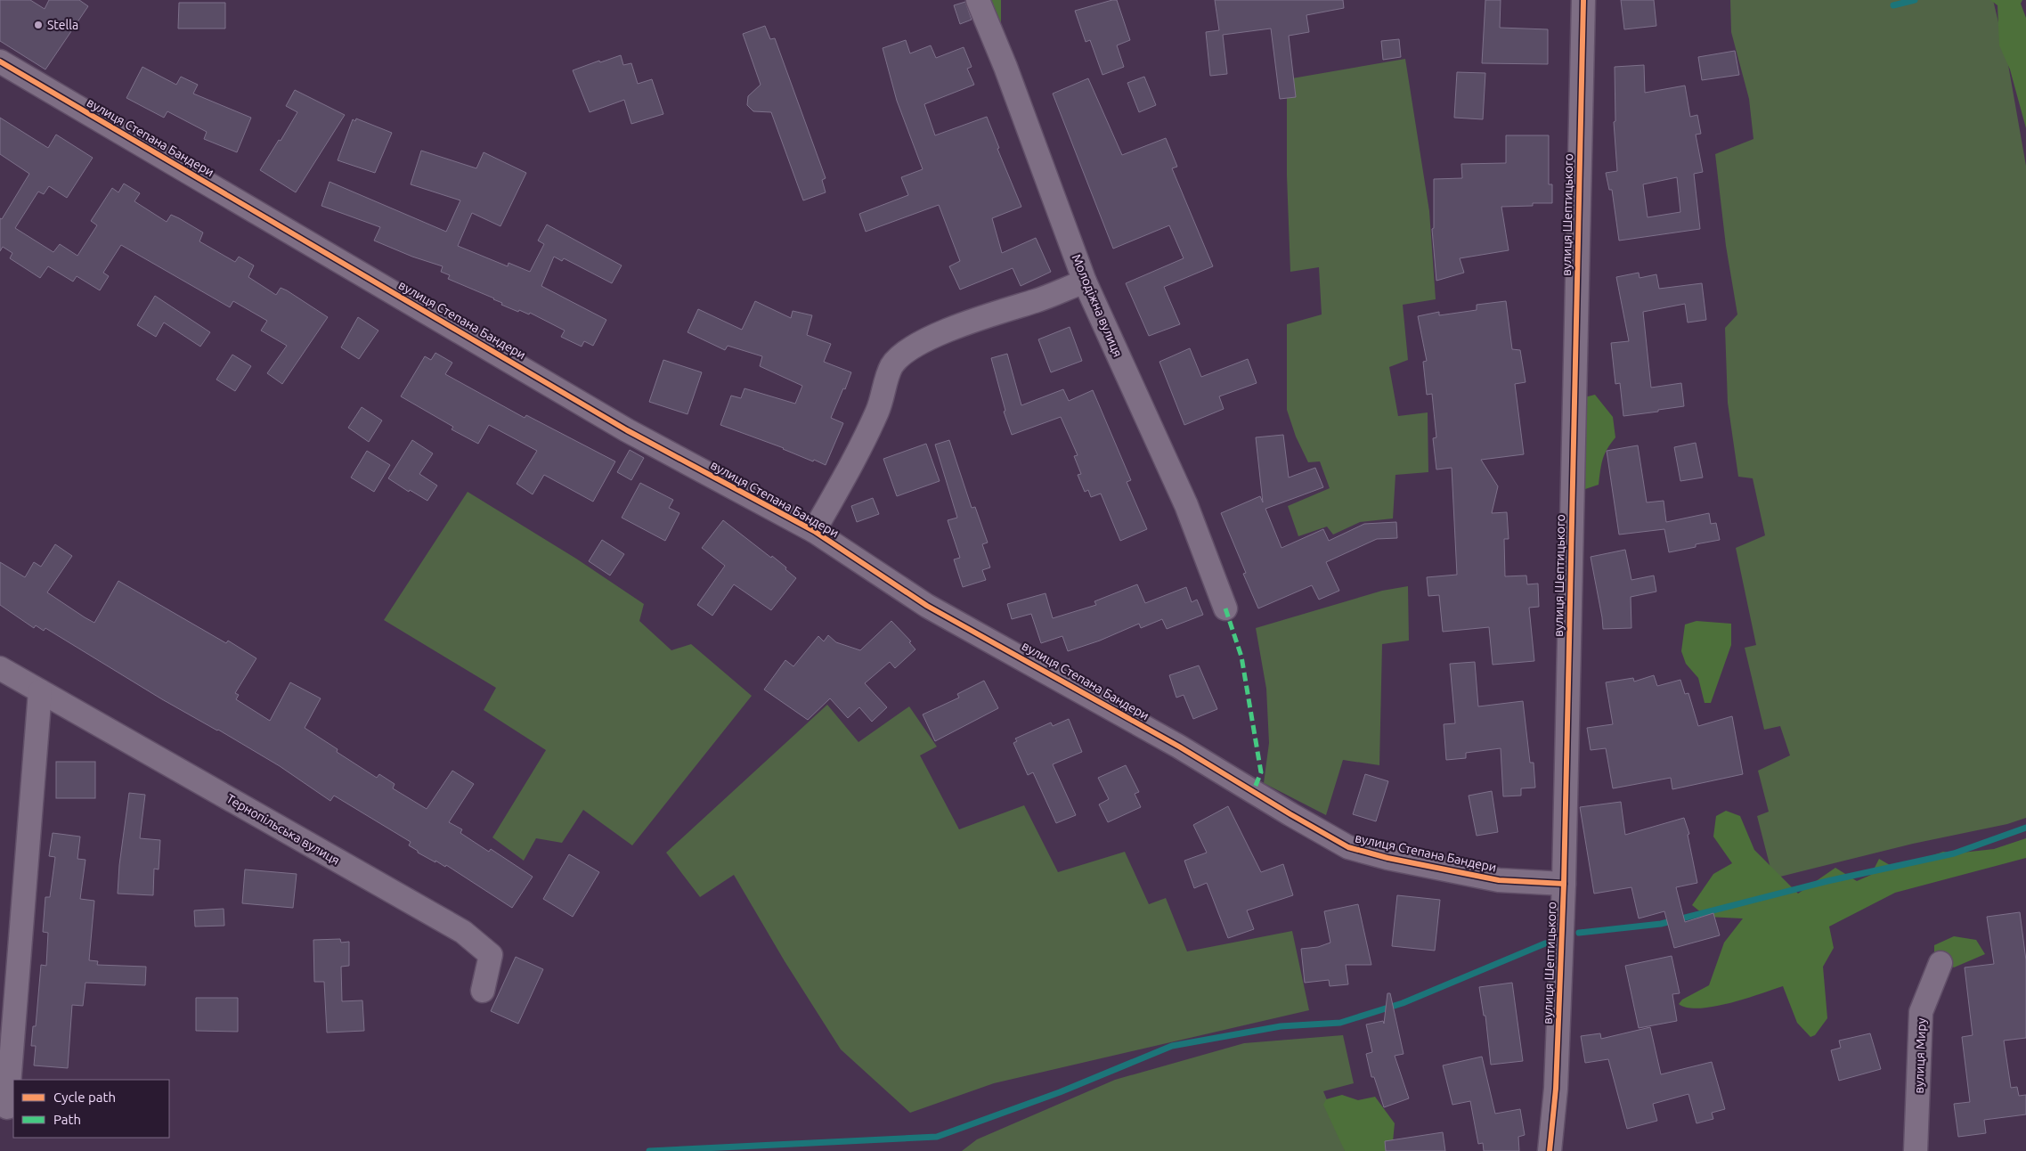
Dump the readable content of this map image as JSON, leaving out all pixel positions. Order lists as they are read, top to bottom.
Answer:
{
  "streets": {
    "street": [
      "вулиця Степана Бандери",
      "вулиця Шептицького",
      "Молодіжна вулиця",
      "Тернопільська вулиця",
      "вулиця Миру"
    ]
  },
  "crossings": [
    ["вулиця Степана Бандери", "вулиця Шептицького"]
  ],
  "places": ["Stella"],
  "legend": ["Cycle path", "Path"]
}
